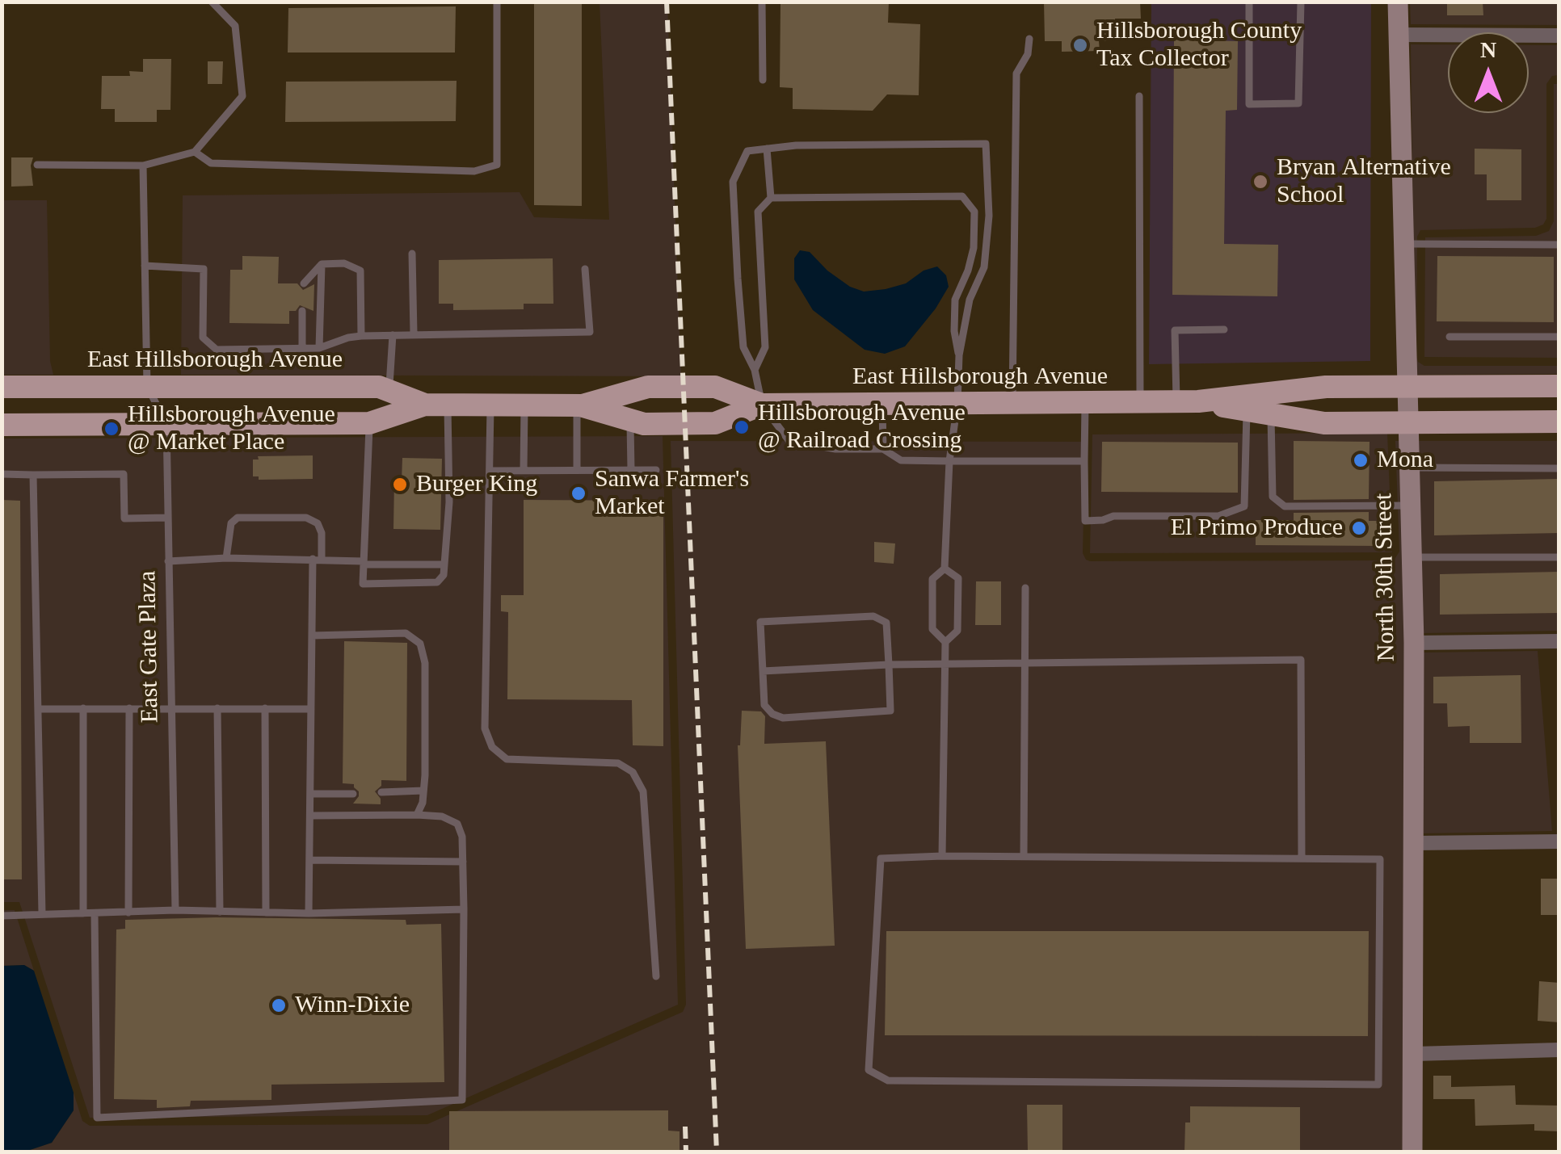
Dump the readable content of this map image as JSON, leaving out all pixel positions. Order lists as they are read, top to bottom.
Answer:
{
  "streets": {
    "main road": ["East Hillsborough Avenue"],
    "street": ["North 30th Street"],
    "lane": ["East Gate Plaza"]
  },
  "crossings": [
    ["East Hillsborough Avenue", "North 30th Street"],
    ["East Hillsborough Avenue", "East Gate Plaza"]
  ],
  "places": [
    "Hillsborough County Tax Collector",
    "Bryan Alternative School",
    "Hillsborough Avenue @ Railroad Crossing",
    "Hillsborough Avenue @ Market Place",
    "Mona",
    "Burger King",
    "Sanwa Farmer's Market",
    "El Primo Produce",
    "Winn-Dixie"
  ],
  "north": "top"
}
